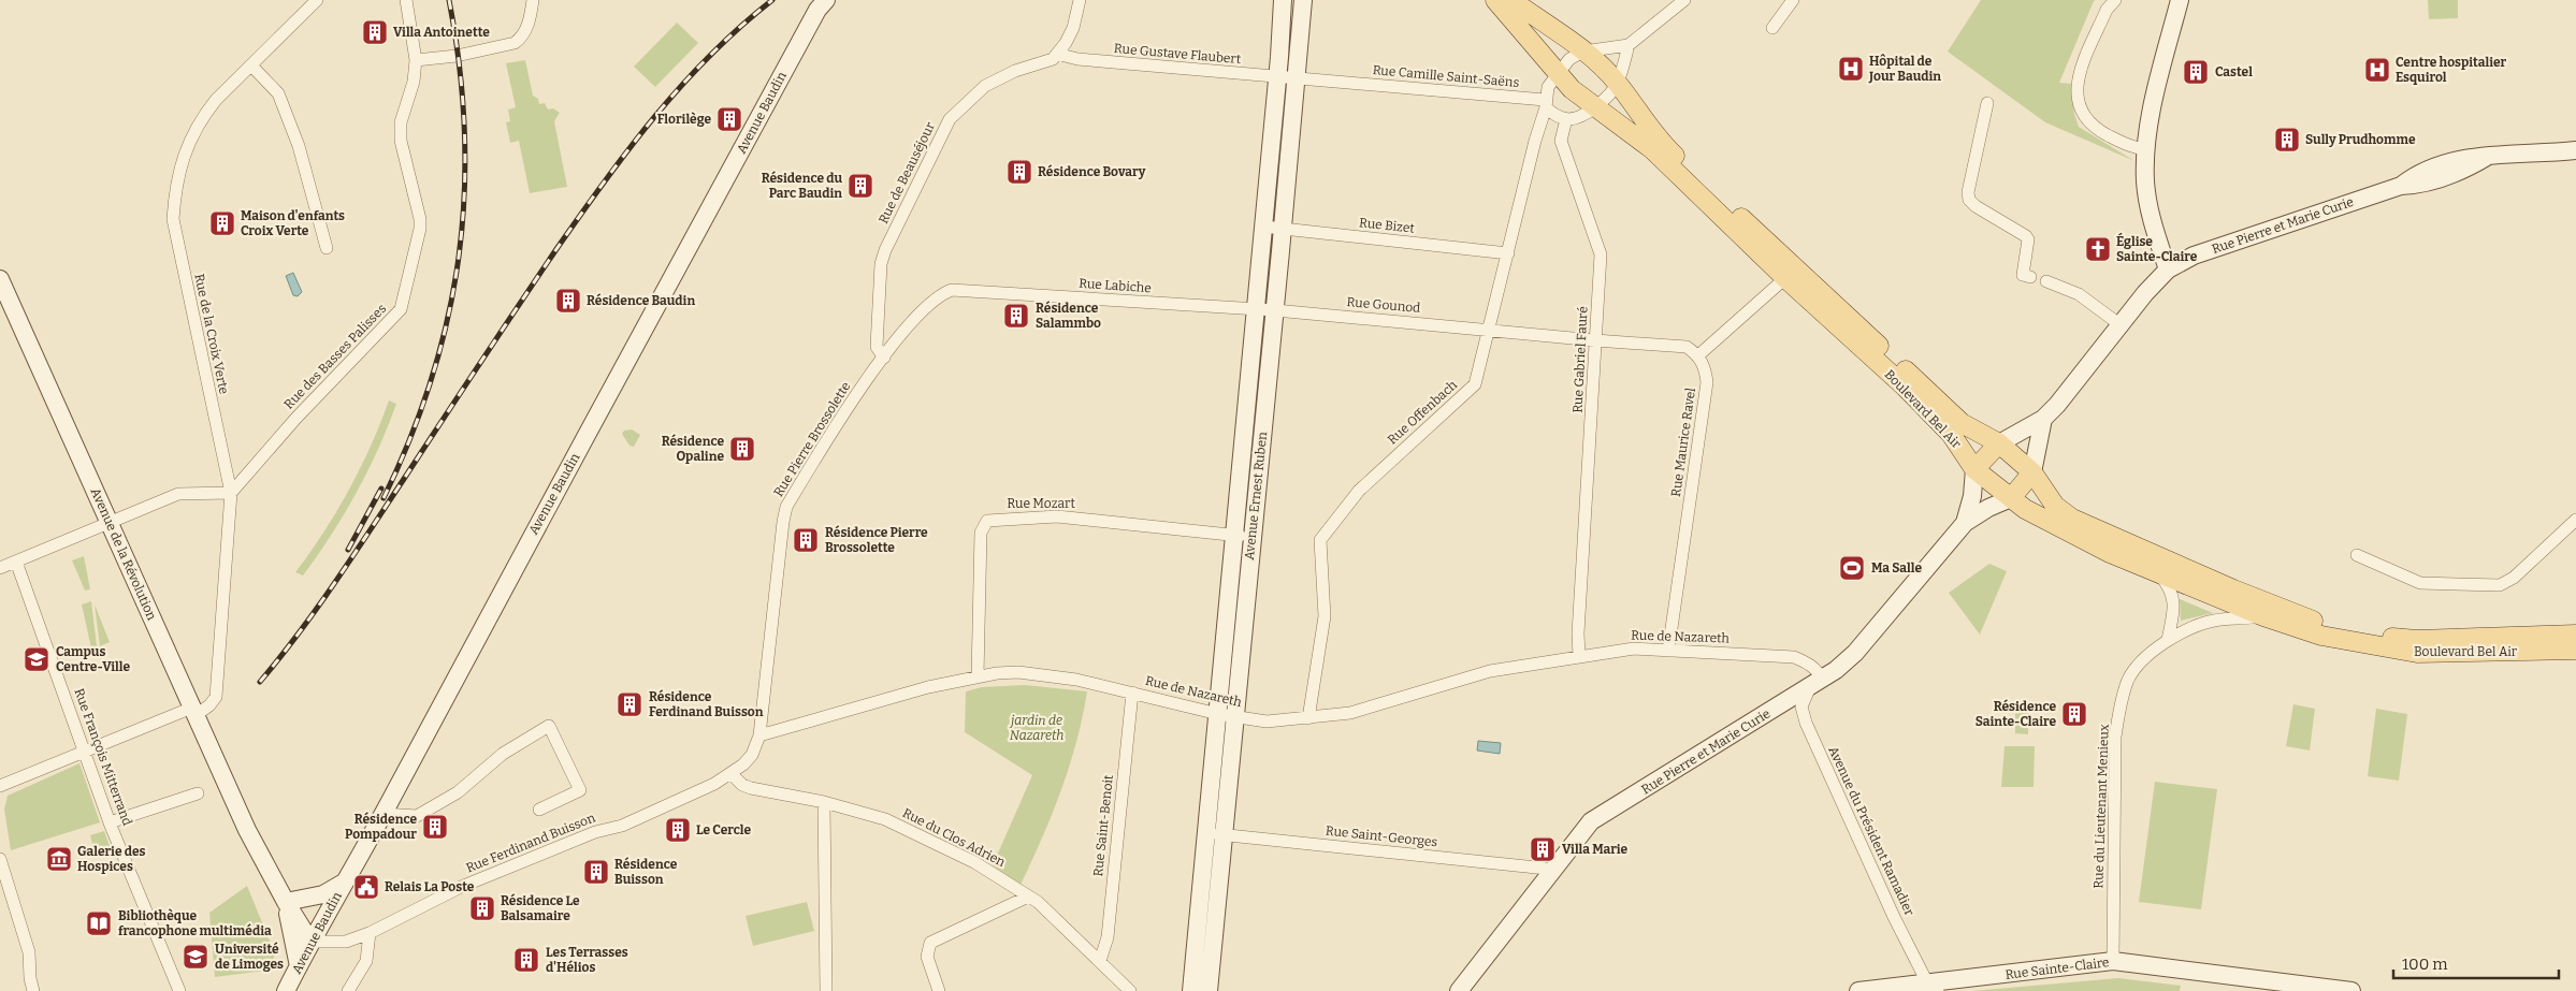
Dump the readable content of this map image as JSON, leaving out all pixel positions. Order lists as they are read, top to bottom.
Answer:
{
  "streets": {
    "main road": [
      "Avenue Baudin",
      "Rue Pierre et Marie Curie",
      "Boulevard Bel Air",
      "Avenue Ernest Ruben",
      "Avenue de la Révolution",
      "Rue Sainte-Claire"
    ],
    "street": [
      "Rue Gustave Flaubert",
      "Rue Camille Saint-Saëns",
      "Rue de Beauséjour",
      "Rue Bizet",
      "Rue Labiche",
      "Rue Gounod",
      "Rue de la Croix Verte",
      "Rue des Basses Palisses",
      "Rue Gabriel Fauré",
      "Rue Offenbach",
      "Rue Pierre Brossolette",
      "Rue Maurice Ravel",
      "Rue Mozart",
      "Rue de Nazareth",
      "Rue François Mitterrand",
      "Rue du Lieutenant Menieux",
      "Rue Saint-Benoit",
      "Avenue du Président Ramadier",
      "Rue Saint-Georges",
      "Rue du Clos Adrien",
      "Rue Ferdinand Buisson"
    ]
  },
  "crossings": [
    ["Rue Gustave Flaubert", "Rue Camille Saint-Saëns"],
    ["Rue Gustave Flaubert", "Rue de Beauséjour"],
    ["Rue Gustave Flaubert", "Avenue Ernest Ruben"],
    ["Rue Camille Saint-Saëns", "Rue Offenbach"],
    ["Rue Camille Saint-Saëns", "Avenue Ernest Ruben"],
    ["Avenue Baudin", "Rue Ferdinand Buisson"],
    ["Rue de Beauséjour", "Rue Pierre Brossolette"],
    ["Rue Bizet", "Rue Offenbach"],
    ["Rue Bizet", "Avenue Ernest Ruben"],
    ["Rue Pierre et Marie Curie", "Boulevard Bel Air"],
    ["Rue Pierre et Marie Curie", "Rue de Nazareth"],
    ["Rue Pierre et Marie Curie", "Avenue du Président Ramadier"],
    ["Rue Pierre et Marie Curie", "Rue Saint-Georges"],
    ["Rue Labiche", "Rue Gounod"],
    ["Rue Labiche", "Rue Pierre Brossolette"],
    ["Rue Labiche", "Avenue Ernest Ruben"],
    ["Rue Gounod", "Rue Offenbach"],
    ["Rue Gounod", "Avenue Ernest Ruben"],
    ["Rue de la Croix Verte", "Rue des Basses Palisses"],
    ["Rue de la Croix Verte", "Avenue de la Révolution"],
    ["Rue de la Croix Verte", "Rue François Mitterrand"],
    ["Rue Gabriel Fauré", "Rue de Nazareth"],
    ["Boulevard Bel Air", "Rue du Lieutenant Menieux"],
    ["Rue Offenbach", "Rue de Nazareth"],
    ["Rue Pierre Brossolette", "Rue de Nazareth"],
    ["Rue Maurice Ravel", "Rue de Nazareth"],
    ["Avenue Ernest Ruben", "Rue Mozart"],
    ["Avenue Ernest Ruben", "Rue de Nazareth"],
    ["Avenue Ernest Ruben", "Rue Saint-Georges"],
    ["Rue Mozart", "Rue de Nazareth"],
    ["Rue de Nazareth", "Rue Saint-Benoit"],
    ["Rue de Nazareth", "Avenue du Président Ramadier"],
    ["Rue du Lieutenant Menieux", "Rue Sainte-Claire"],
    ["Rue Saint-Benoit", "Rue du Clos Adrien"],
    ["Avenue du Président Ramadier", "Rue Sainte-Claire"],
    ["Rue du Clos Adrien", "Rue Ferdinand Buisson"]
  ],
  "parks": ["jardin de Nazareth"],
  "places": {
    "building": [
      "Villa Antoinette",
      "Castel",
      "Florilège",
      "Sully Prudhomme",
      "Résidence Bovary",
      "Résidence du Parc Baudin",
      "Maison d'enfants Croix Verte",
      "Résidence Baudin",
      "Résidence Salammbo",
      "Résidence Opaline",
      "Résidence Pierre Brossolette",
      "Résidence Ferdinand Buisson",
      "Résidence Sainte-Claire",
      "Résidence Pompadour",
      "Le Cercle",
      "Villa Marie",
      "Résidence Buisson",
      "Résidence Le Balsamaire",
      "Les Terrasses d'Hélios"
    ],
    "hospital": ["Hôpital de Jour Baudin", "Centre hospitalier Esquirol"],
    "church": ["Église Sainte-Claire"],
    "sports": ["Ma Salle"],
    "school or university": ["Campus Centre-Ville", "Université de Limoges"],
    "museum": ["Galerie des Hospices"],
    "public building": ["Relais La Poste"],
    "library": ["Bibliothèque francophone multimédia"]
  },
  "scale_bar": "100 m"
}
